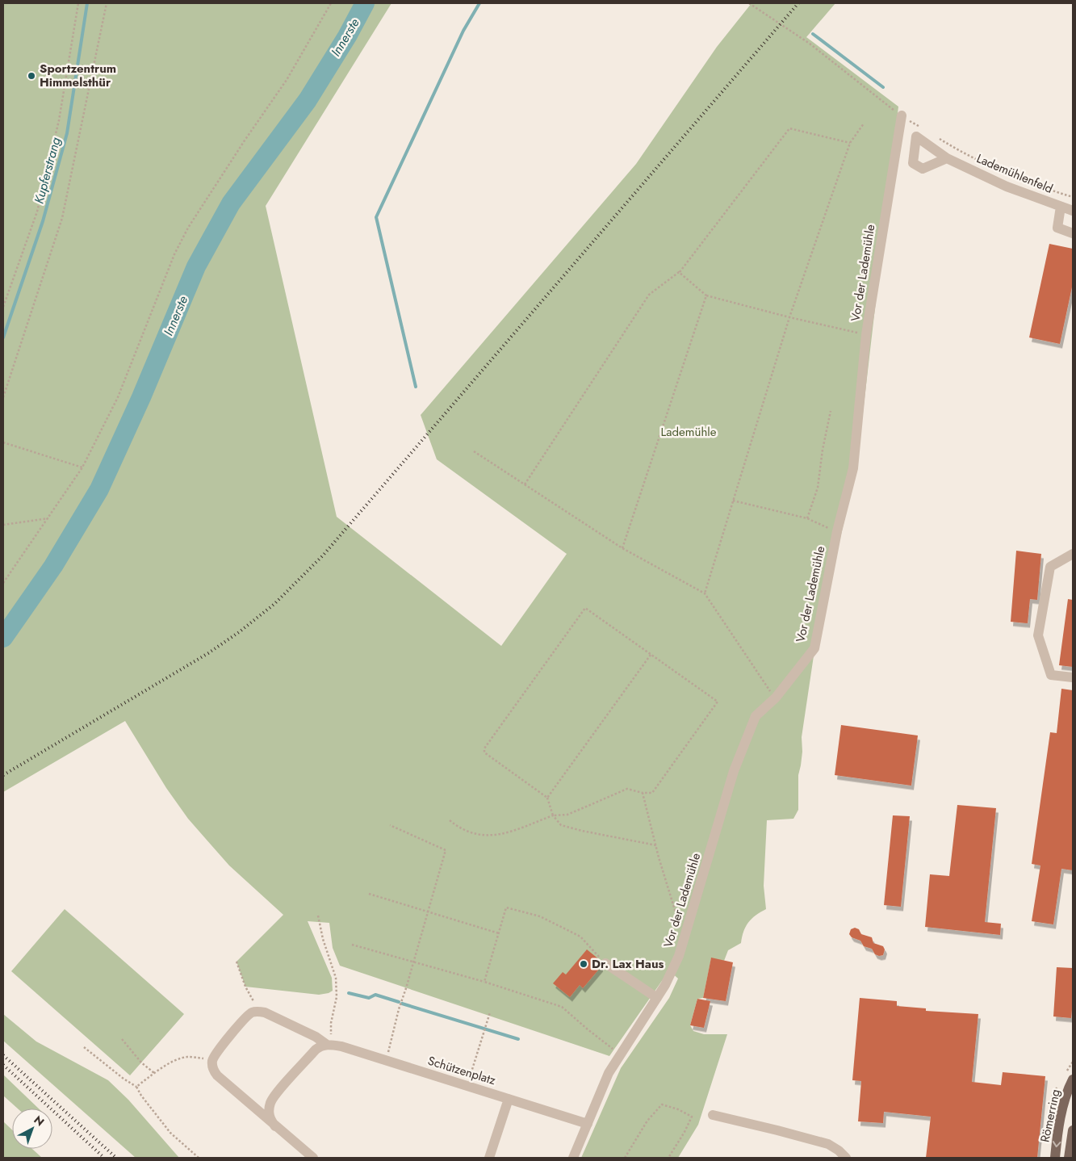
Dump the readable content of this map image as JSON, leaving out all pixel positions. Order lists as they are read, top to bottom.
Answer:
{
  "streets": {
    "main road": ["Römerring"],
    "street": ["Lademühlenfeld", "Vor der Lademühle", "Schützenplatz"]
  },
  "crossings": [
    ["Vor der Lademühle", "Schützenplatz"]
  ],
  "water": ["Innerste", "Kupferstrang"],
  "parks": ["Lademühle"],
  "places": ["Sportzentrum Himmelsthür", "Dr. Lax Haus"],
  "north": "top right"
}
